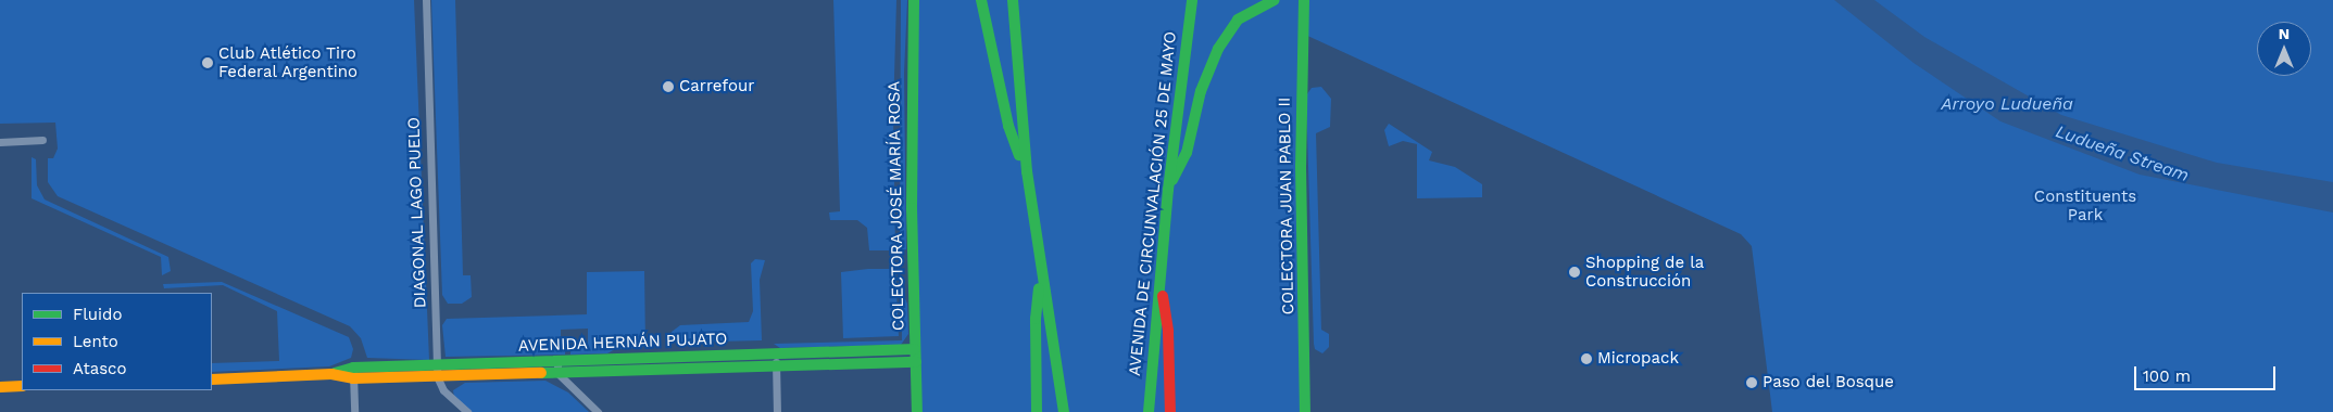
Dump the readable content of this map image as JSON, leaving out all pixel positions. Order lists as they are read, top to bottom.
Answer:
{
  "streets": {
    "main road": [
      "AVENIDA DE CIRCUNVALACIÓN 25 DE MAYO",
      "COLECTORA JOSÉ MARÍA ROSA",
      "COLECTORA JUAN PABLO II",
      "AVENIDA HERNÁN PUJATO"
    ],
    "street": ["DIAGONAL LAGO PUELO"]
  },
  "crossings": [
    ["COLECTORA JOSÉ MARÍA ROSA", "AVENIDA HERNÁN PUJATO"],
    ["DIAGONAL LAGO PUELO", "AVENIDA HERNÁN PUJATO"]
  ],
  "water": ["Arroyo Ludueña", "Ludueña Stream"],
  "parks": ["Constituents Park"],
  "places": [
    "Club Atlético Tiro Federal Argentino",
    "Carrefour",
    "Shopping de la Construcción",
    "Micropack",
    "Paso del Bosque"
  ],
  "legend": ["Fluido", "Lento", "Atasco"],
  "scale_bar": "100 m",
  "north": "top"
}
